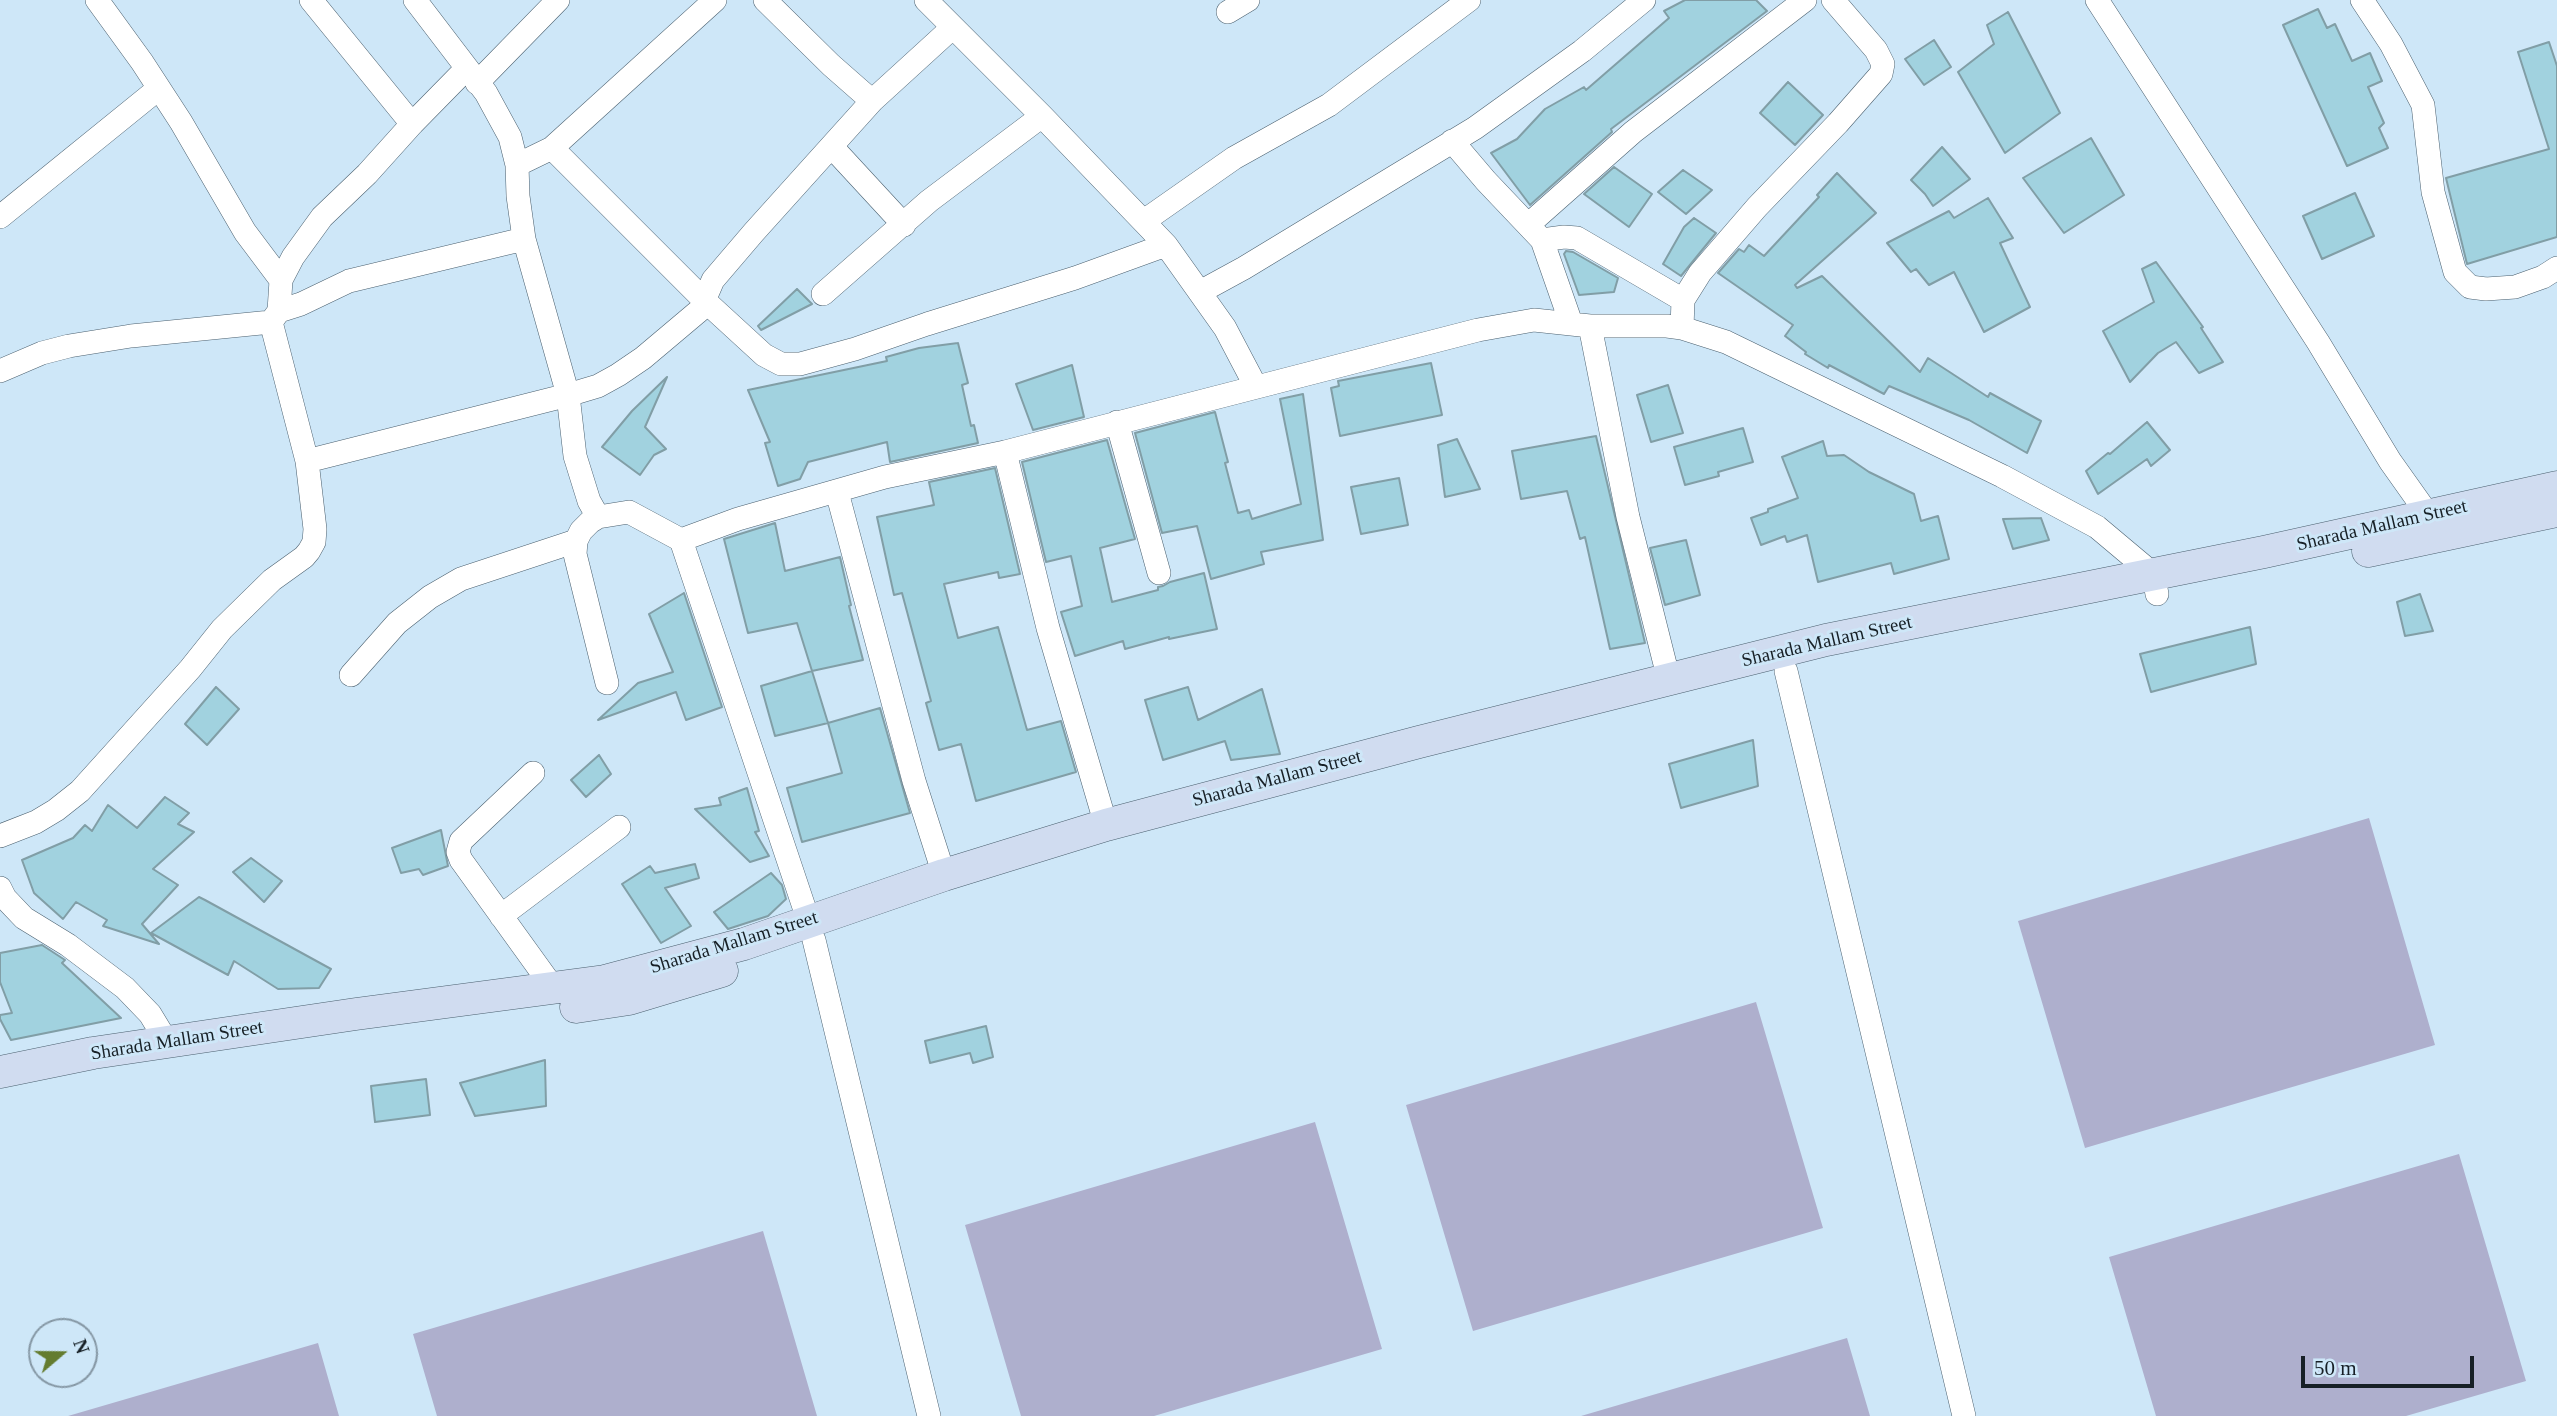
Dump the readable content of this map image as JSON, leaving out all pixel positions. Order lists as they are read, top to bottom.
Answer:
{
  "streets": {
    "street": ["Sharada Mallam Street"]
  },
  "scale_bar": "50 m",
  "north": "right"
}
